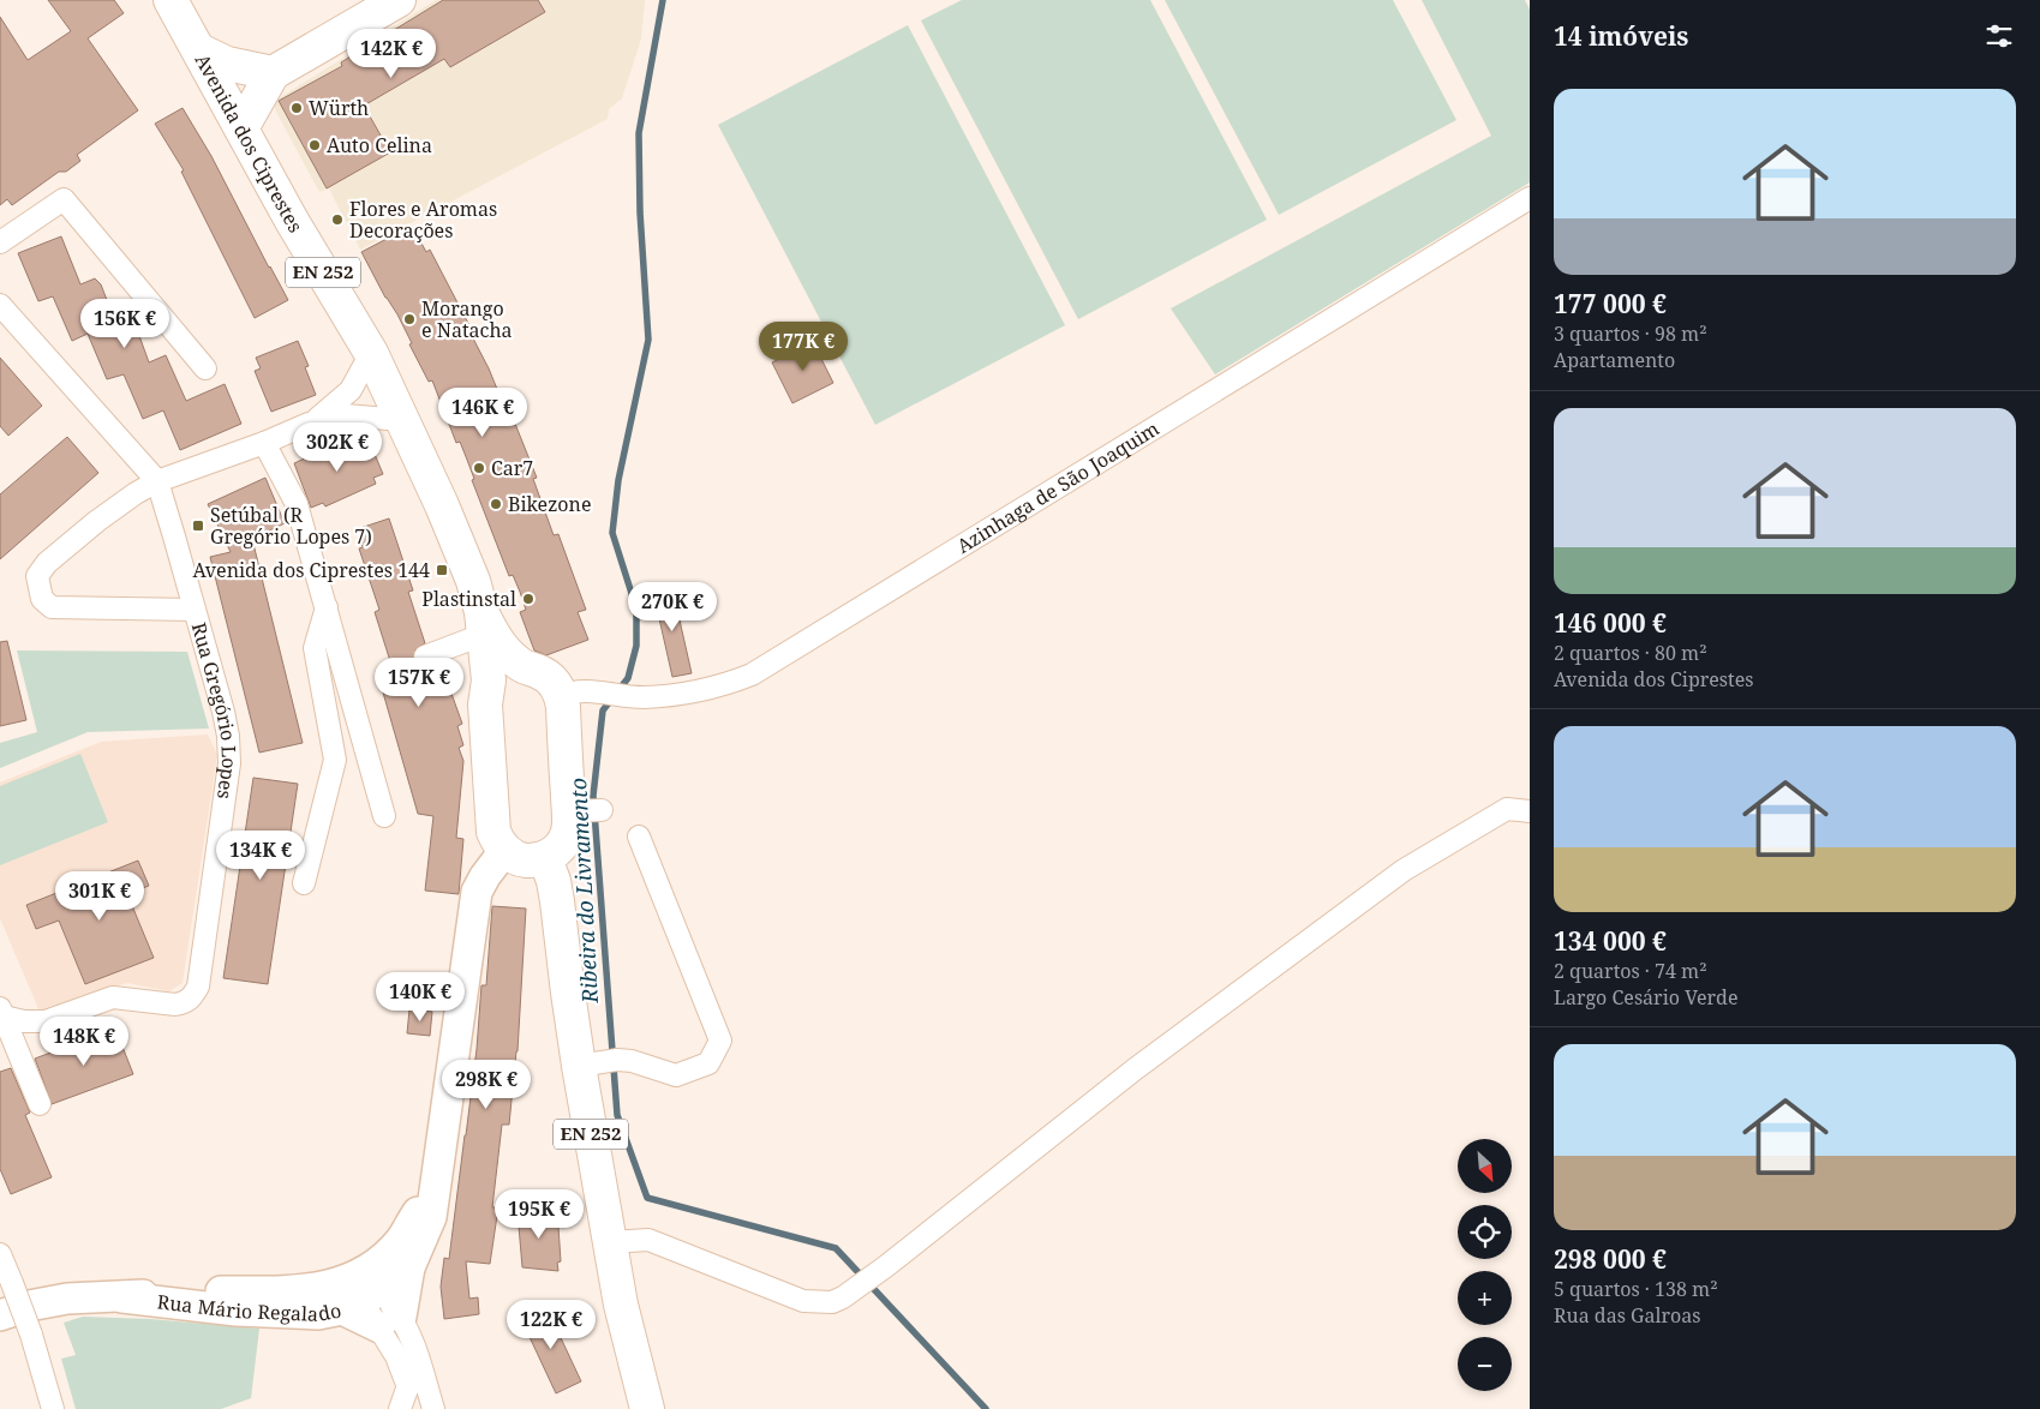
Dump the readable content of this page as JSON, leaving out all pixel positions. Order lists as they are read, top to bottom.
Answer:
{
  "streets": {
    "main road": ["Avenida dos Ciprestes", "EN 252", "Rua Mário Regalado"],
    "street": ["Azinhaga de São Joaquim", "Rua Gregório Lopes"]
  },
  "crossings": [
    ["Avenida dos Ciprestes", "Azinhaga de São Joaquim"]
  ],
  "water": ["Ribeira do Livramento"],
  "places": {
    "other": [
      "Würth",
      "Auto Celina",
      "Flores e Aromas Decorações",
      "Morango e Natacha",
      "Car7",
      "Bikezone",
      "Plastinstal"
    ],
    "transit": ["Setúbal (R Gregório Lopes 7)", "Avenida dos Ciprestes 144"]
  },
  "north": "bottom right",
  "page": {
    "heading": "14 imóveis",
    "price": [
      "142K €",
      "156K €",
      "177K €",
      "146K €",
      "302K €",
      "270K €",
      "157K €",
      "134K €",
      "301K €",
      "140K €",
      "148K €",
      "298K €",
      "195K €",
      "122K €"
    ],
    "list": [
      {
        "name": "177 000 €",
        "note": "3 quartos · 98 m² · Apartamento"
      },
      {
        "name": "146 000 €",
        "note": "2 quartos · 80 m² · Avenida dos Ciprestes"
      },
      {
        "name": "134 000 €",
        "note": "2 quartos · 74 m² · Largo Cesário Verde"
      },
      {
        "name": "298 000 €",
        "note": "5 quartos · 138 m² · Rua das Galroas"
      }
    ],
    "map_buttons": ["+", "−"]
  }
}
